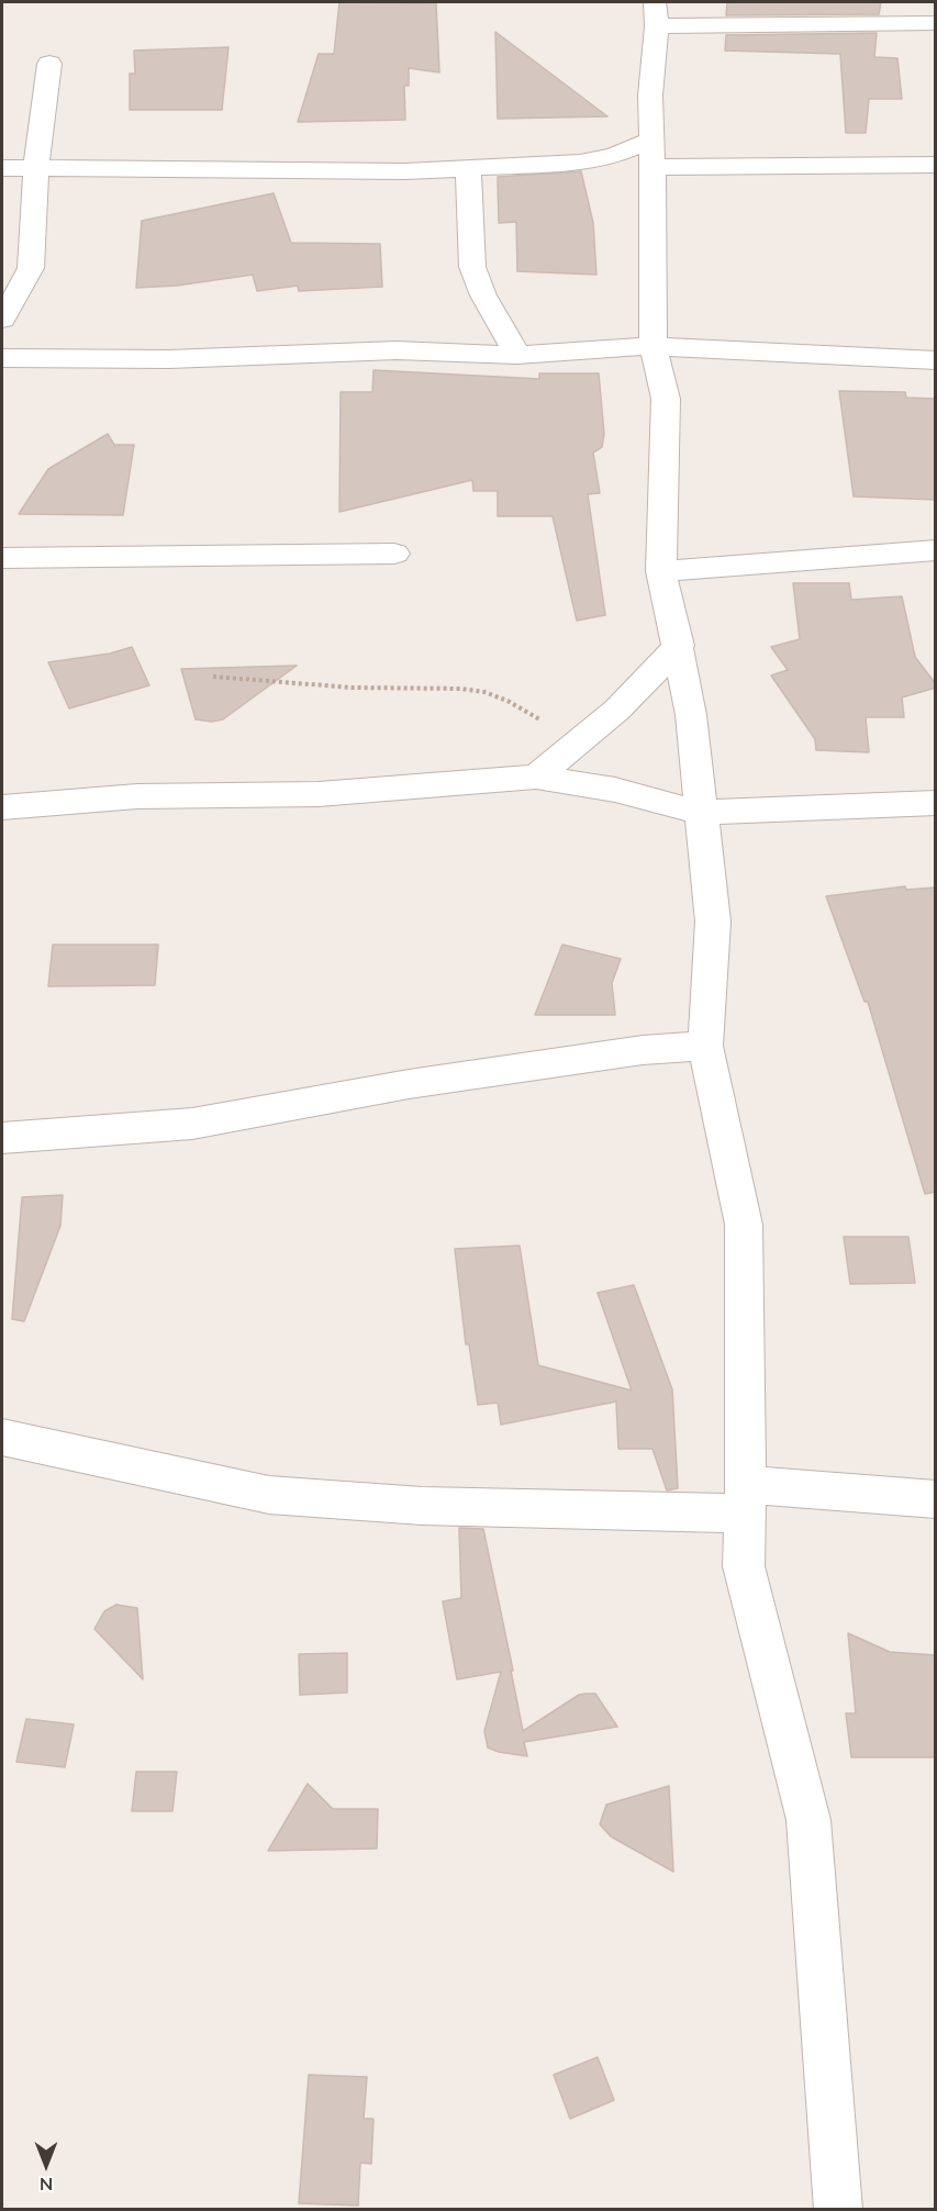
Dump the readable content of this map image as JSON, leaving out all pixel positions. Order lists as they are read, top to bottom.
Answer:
{
  "north": "bottom"
}
